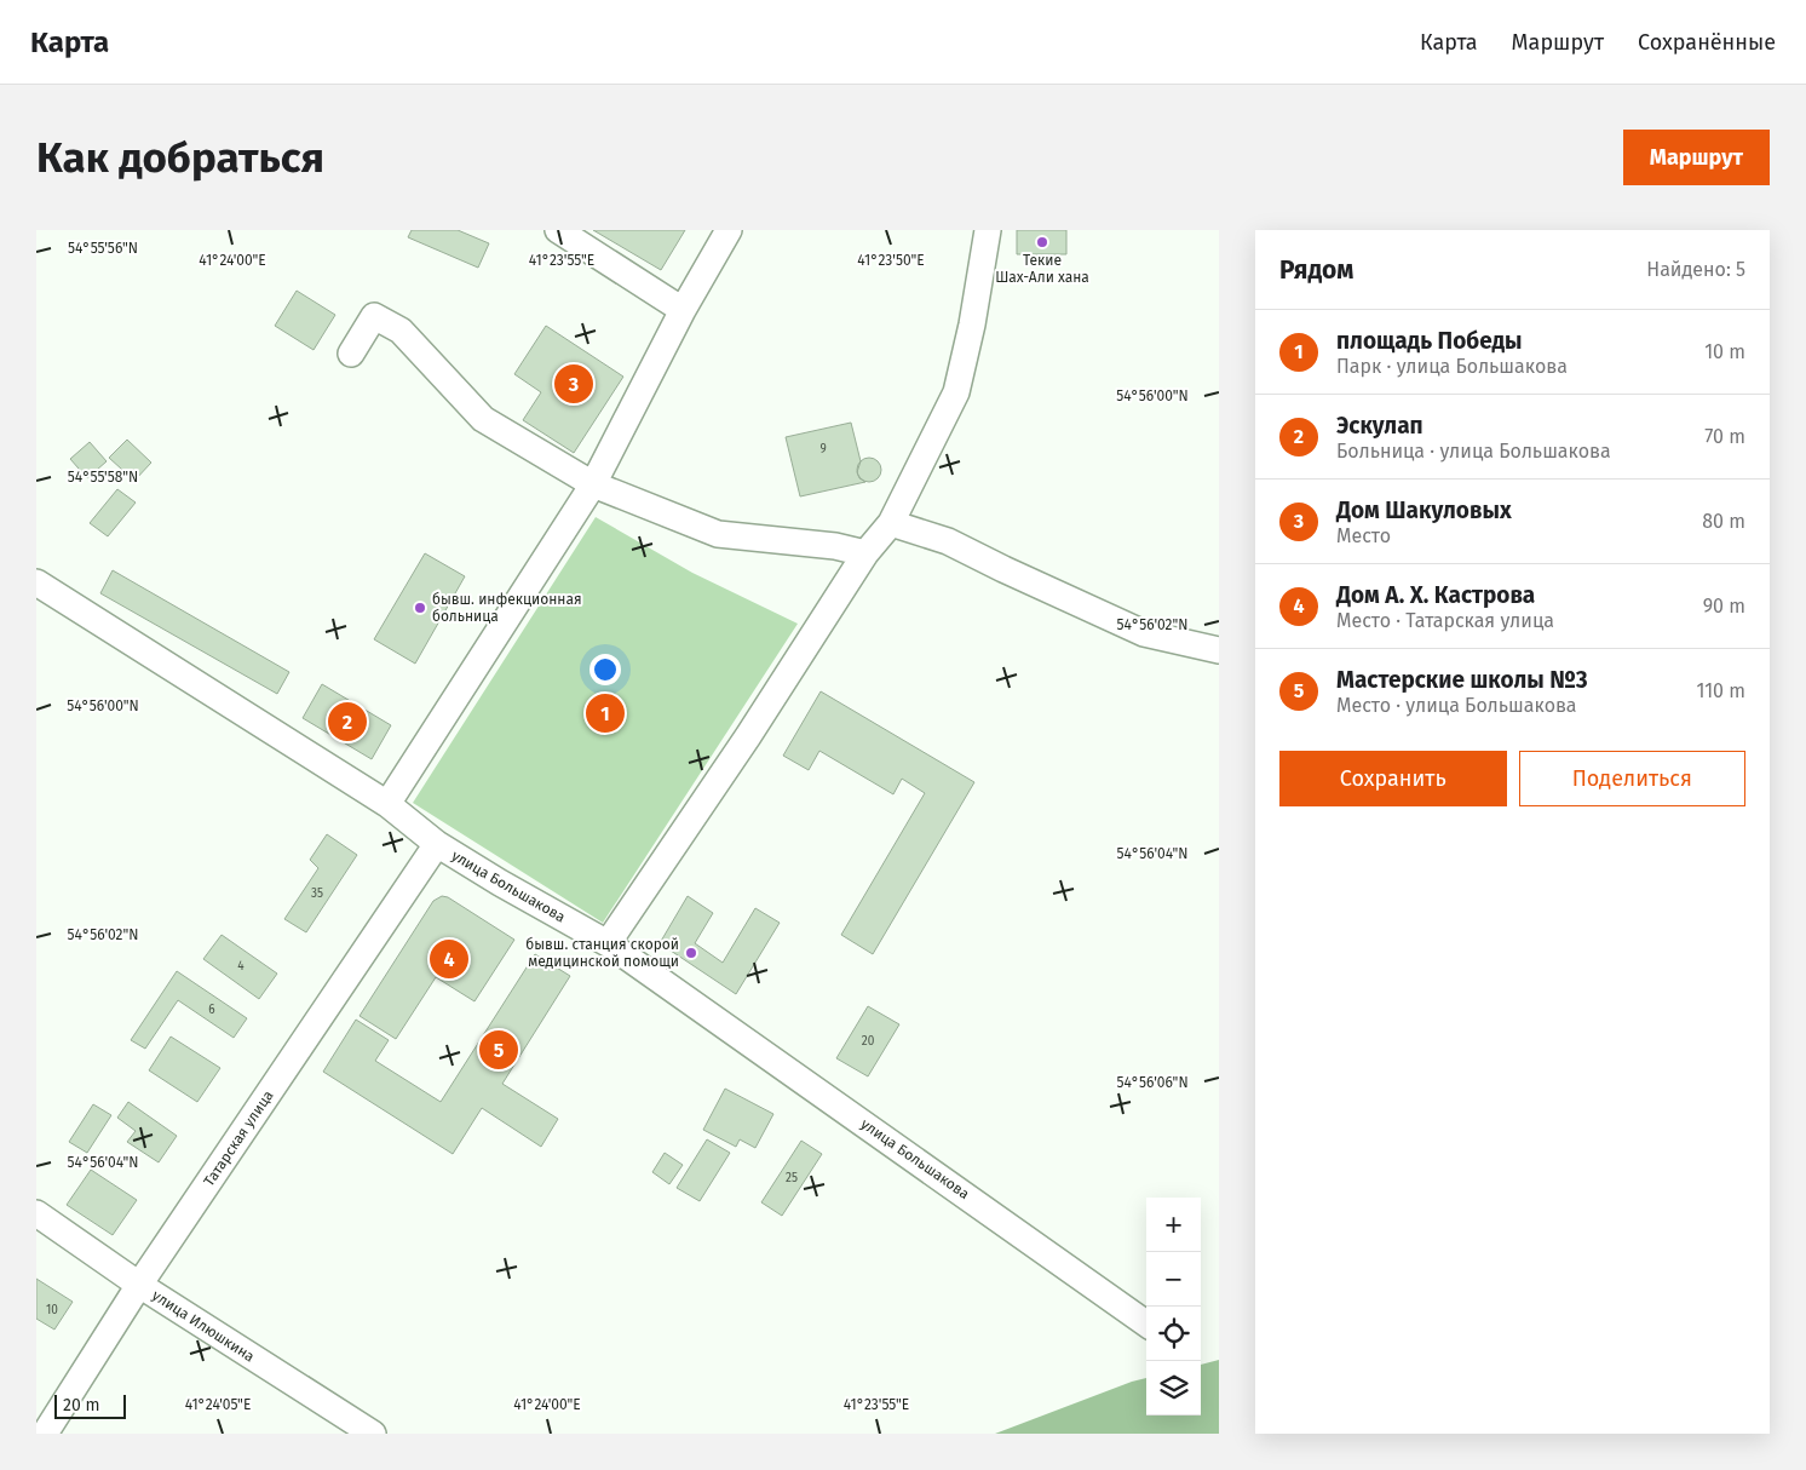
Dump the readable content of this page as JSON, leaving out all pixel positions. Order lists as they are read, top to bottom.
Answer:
{
  "streets": {
    "street": ["улица Большакова", "Татарская улица", "улица Илюшкина"]
  },
  "crossings": [
    ["улица Большакова", "Татарская улица"],
    ["Татарская улица", "улица Илюшкина"]
  ],
  "places": ["Текие Шах-Али хана", "бывш. инфекционная больница", "бывш. станция скорой медицинской помощи"],
  "house_numbers": [
    "9",
    "35",
    "4",
    "6",
    "20",
    "25",
    "10"
  ],
  "scale_bar": "20 m",
  "page": {
    "header": "Карта",
    "nav": ["Карта", "Маршрут", "Сохранённые"],
    "buttons": [
      "Маршрут",
      ["Сохранить", "Поделиться"]
    ],
    "title": "Как добраться",
    "heading": ["Рядом", "Найдено: 5"],
    "list": [
      {
        "mark": "1",
        "name": "площадь Победы",
        "note": "Парк · улица Большакова",
        "value": "10 m"
      },
      {
        "mark": "2",
        "name": "Эскулап",
        "note": "Больница · улица Большакова",
        "value": "70 m"
      },
      {
        "mark": "3",
        "name": "Дом Шакуловых",
        "note": "Место",
        "value": "80 m"
      },
      {
        "mark": "4",
        "name": "Дом А. Х. Кастрова",
        "note": "Место · Татарская улица",
        "value": "90 m"
      },
      {
        "mark": "5",
        "name": "Мастерские школы №3",
        "note": "Место · улица Большакова",
        "value": "110 m"
      }
    ],
    "pins": [
      "3",
      "1",
      "2",
      "4",
      "5"
    ],
    "map_buttons": ["+", "−"],
    "scale": "20 m"
  },
  "coordinates": [
    "54°55'56\"N",
    "41°24'00\"E",
    "41°23'55\"E",
    "41°23'50\"E",
    "54°56'00\"N",
    "54°55'58\"N",
    "54°56'02\"N",
    "54°56'04\"N",
    "54°56'06\"N",
    "41°24'05\"E"
  ]
}
